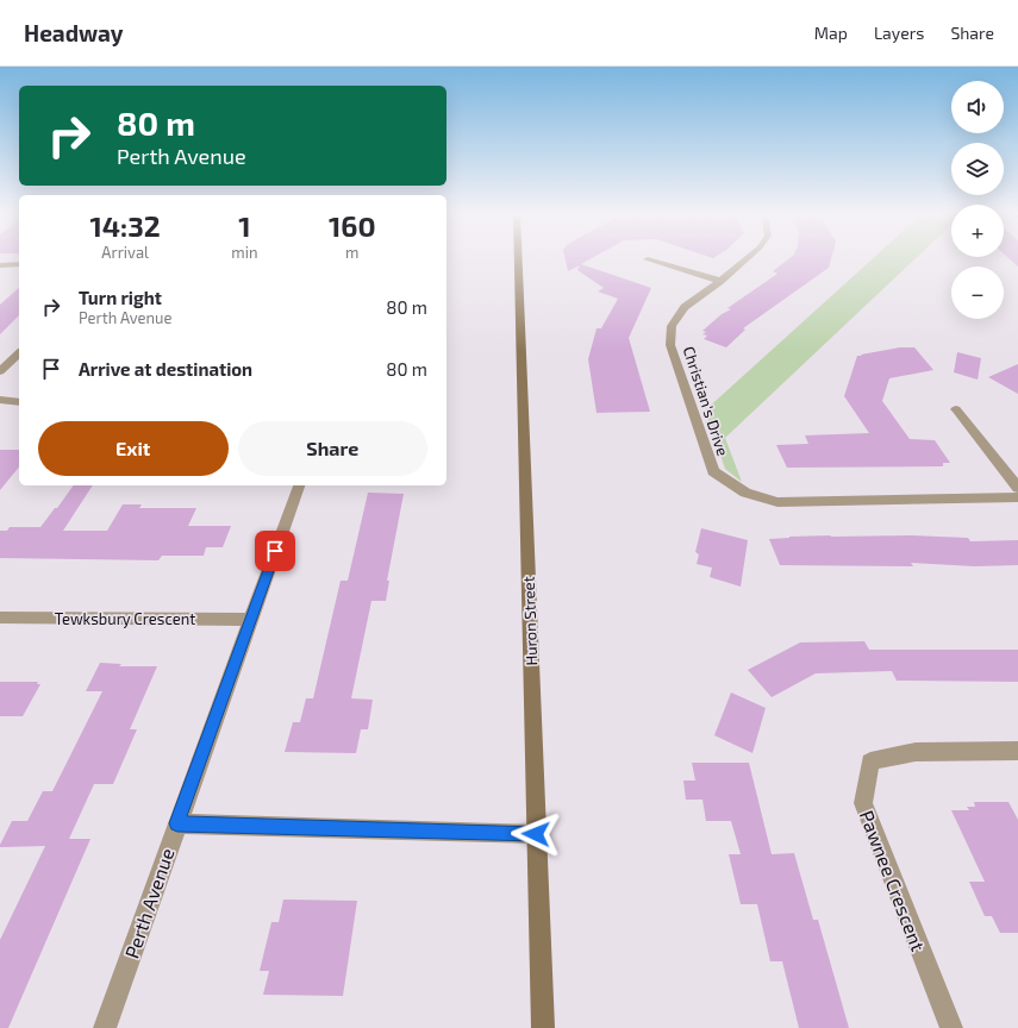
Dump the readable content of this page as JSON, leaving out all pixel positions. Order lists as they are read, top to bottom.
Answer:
{
  "streets": {
    "main road": ["Huron Street"],
    "street": [
      "Christian's Drive",
      "Tewksbury Crescent",
      "Pawnee Crescent",
      "Perth Avenue"
    ]
  },
  "crossings": [
    ["Tewksbury Crescent", "Perth Avenue"]
  ],
  "page": {
    "header": "Headway",
    "nav": ["Map", "Layers", "Share"],
    "map_buttons": ["+", "−"],
    "turn": ["80 m", "Perth Avenue"],
    "eta": [
      "14:32",
      "Arrival",
      "1",
      "min",
      "160",
      "m"
    ],
    "list": [
      {
        "name": "Turn right",
        "note": "Perth Avenue",
        "value": "80 m"
      },
      {
        "name": "Arrive at destination",
        "value": "80 m"
      }
    ],
    "buttons": ["Exit", "Share"]
  }
}
